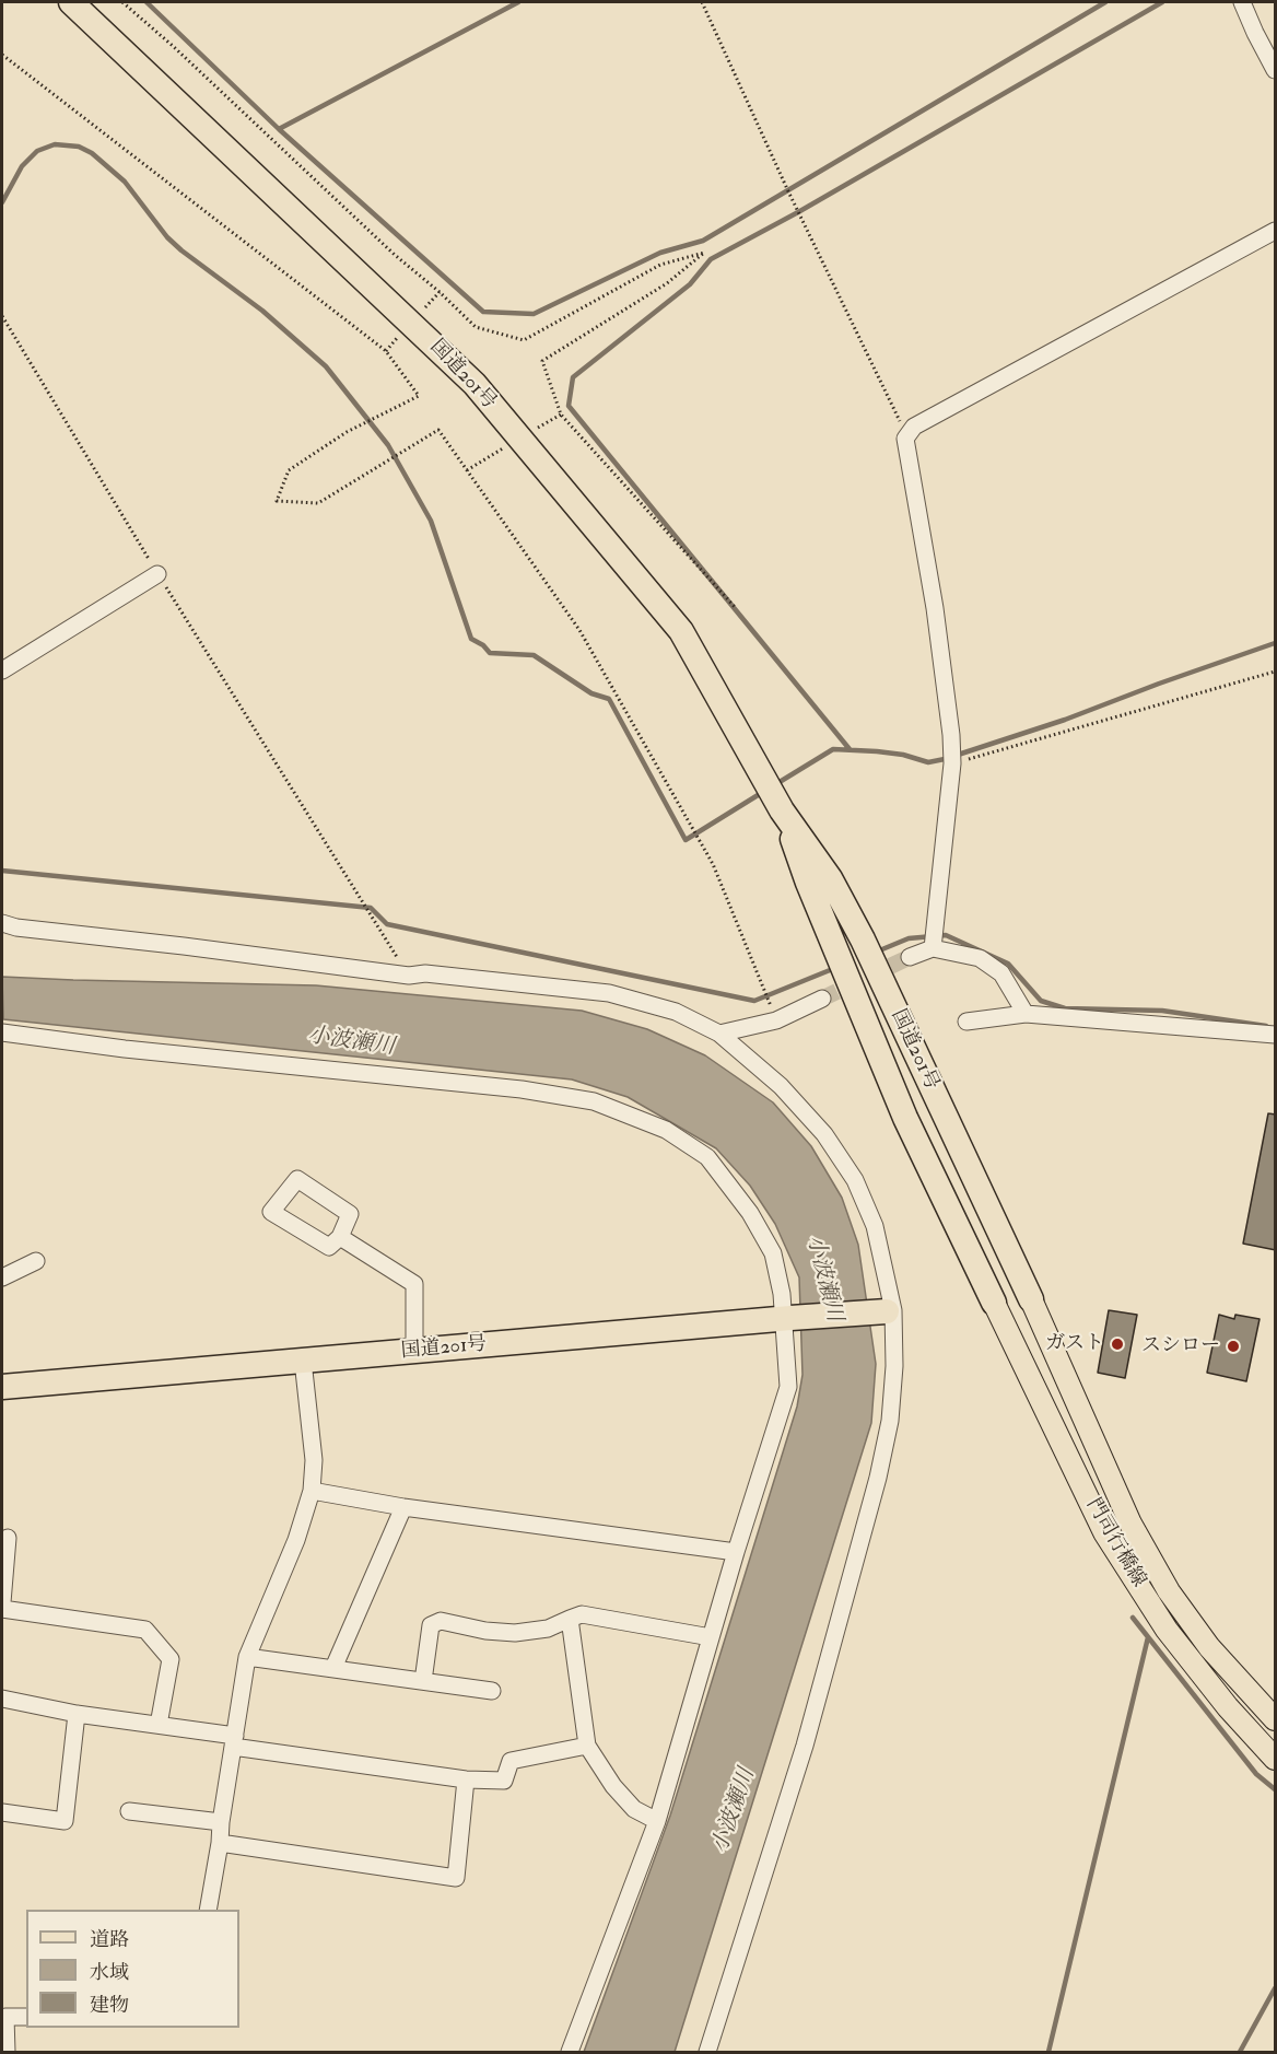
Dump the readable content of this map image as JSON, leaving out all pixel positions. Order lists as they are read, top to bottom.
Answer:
{
  "streets": {
    "highway": ["国道201号"],
    "main road": ["門司行橋線"]
  },
  "crossings": [
    ["国道201号", "門司行橋線"]
  ],
  "water": ["小波瀬川"],
  "places": ["ガスト", "スシロー"],
  "legend": ["道路", "水域", "建物"]
}
